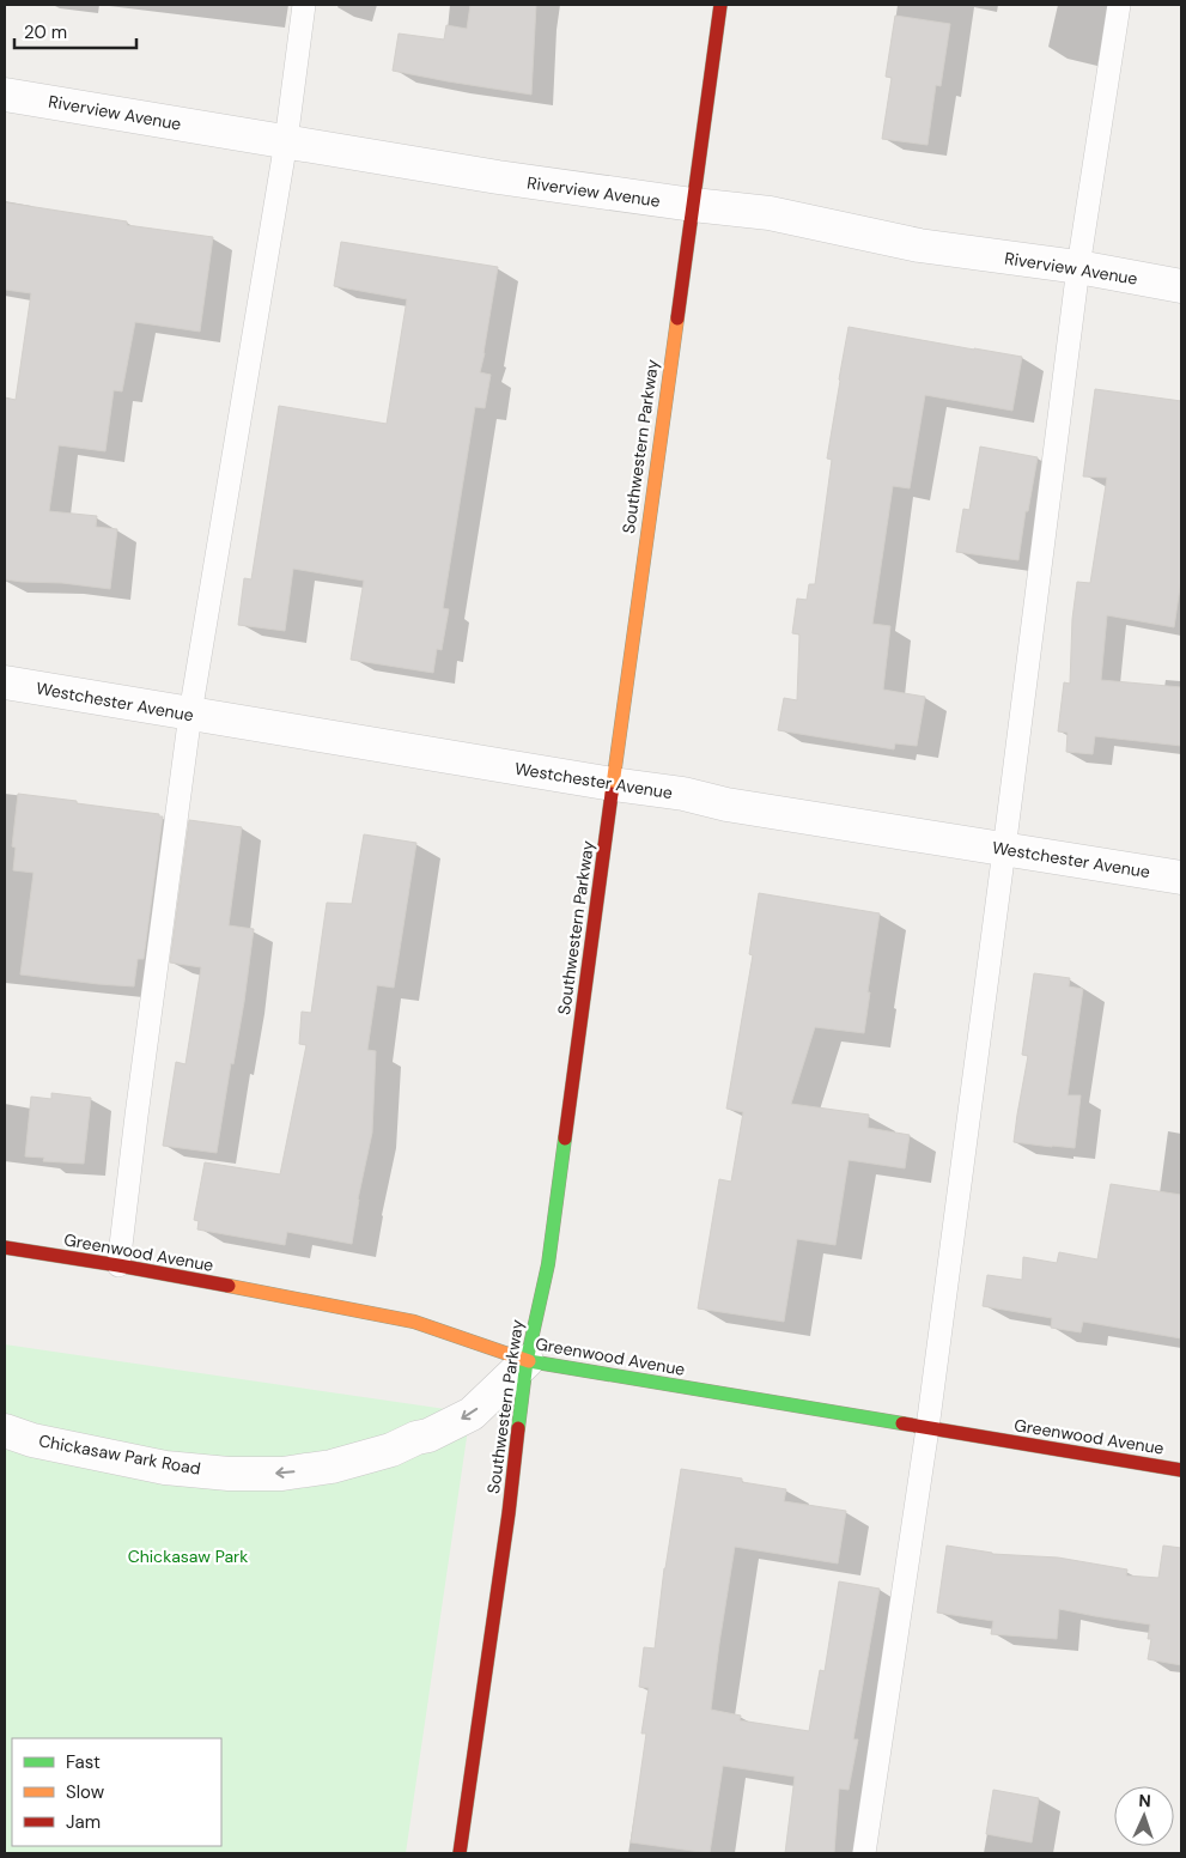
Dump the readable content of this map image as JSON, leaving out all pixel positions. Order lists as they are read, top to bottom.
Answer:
{
  "streets": {
    "street": [
      "Riverview Avenue",
      "Southwestern Parkway",
      "Westchester Avenue",
      "Greenwood Avenue",
      "Chickasaw Park Road"
    ]
  },
  "crossings": [
    ["Riverview Avenue", "Southwestern Parkway"],
    ["Southwestern Parkway", "Westchester Avenue"],
    ["Southwestern Parkway", "Greenwood Avenue"],
    ["Southwestern Parkway", "Chickasaw Park Road"],
    ["Greenwood Avenue", "Chickasaw Park Road"]
  ],
  "one_way": ["Chickasaw Park Road"],
  "parks": ["Chickasaw Park"],
  "legend": ["Fast", "Slow", "Jam"],
  "scale_bar": "20 m",
  "north": "top"
}
